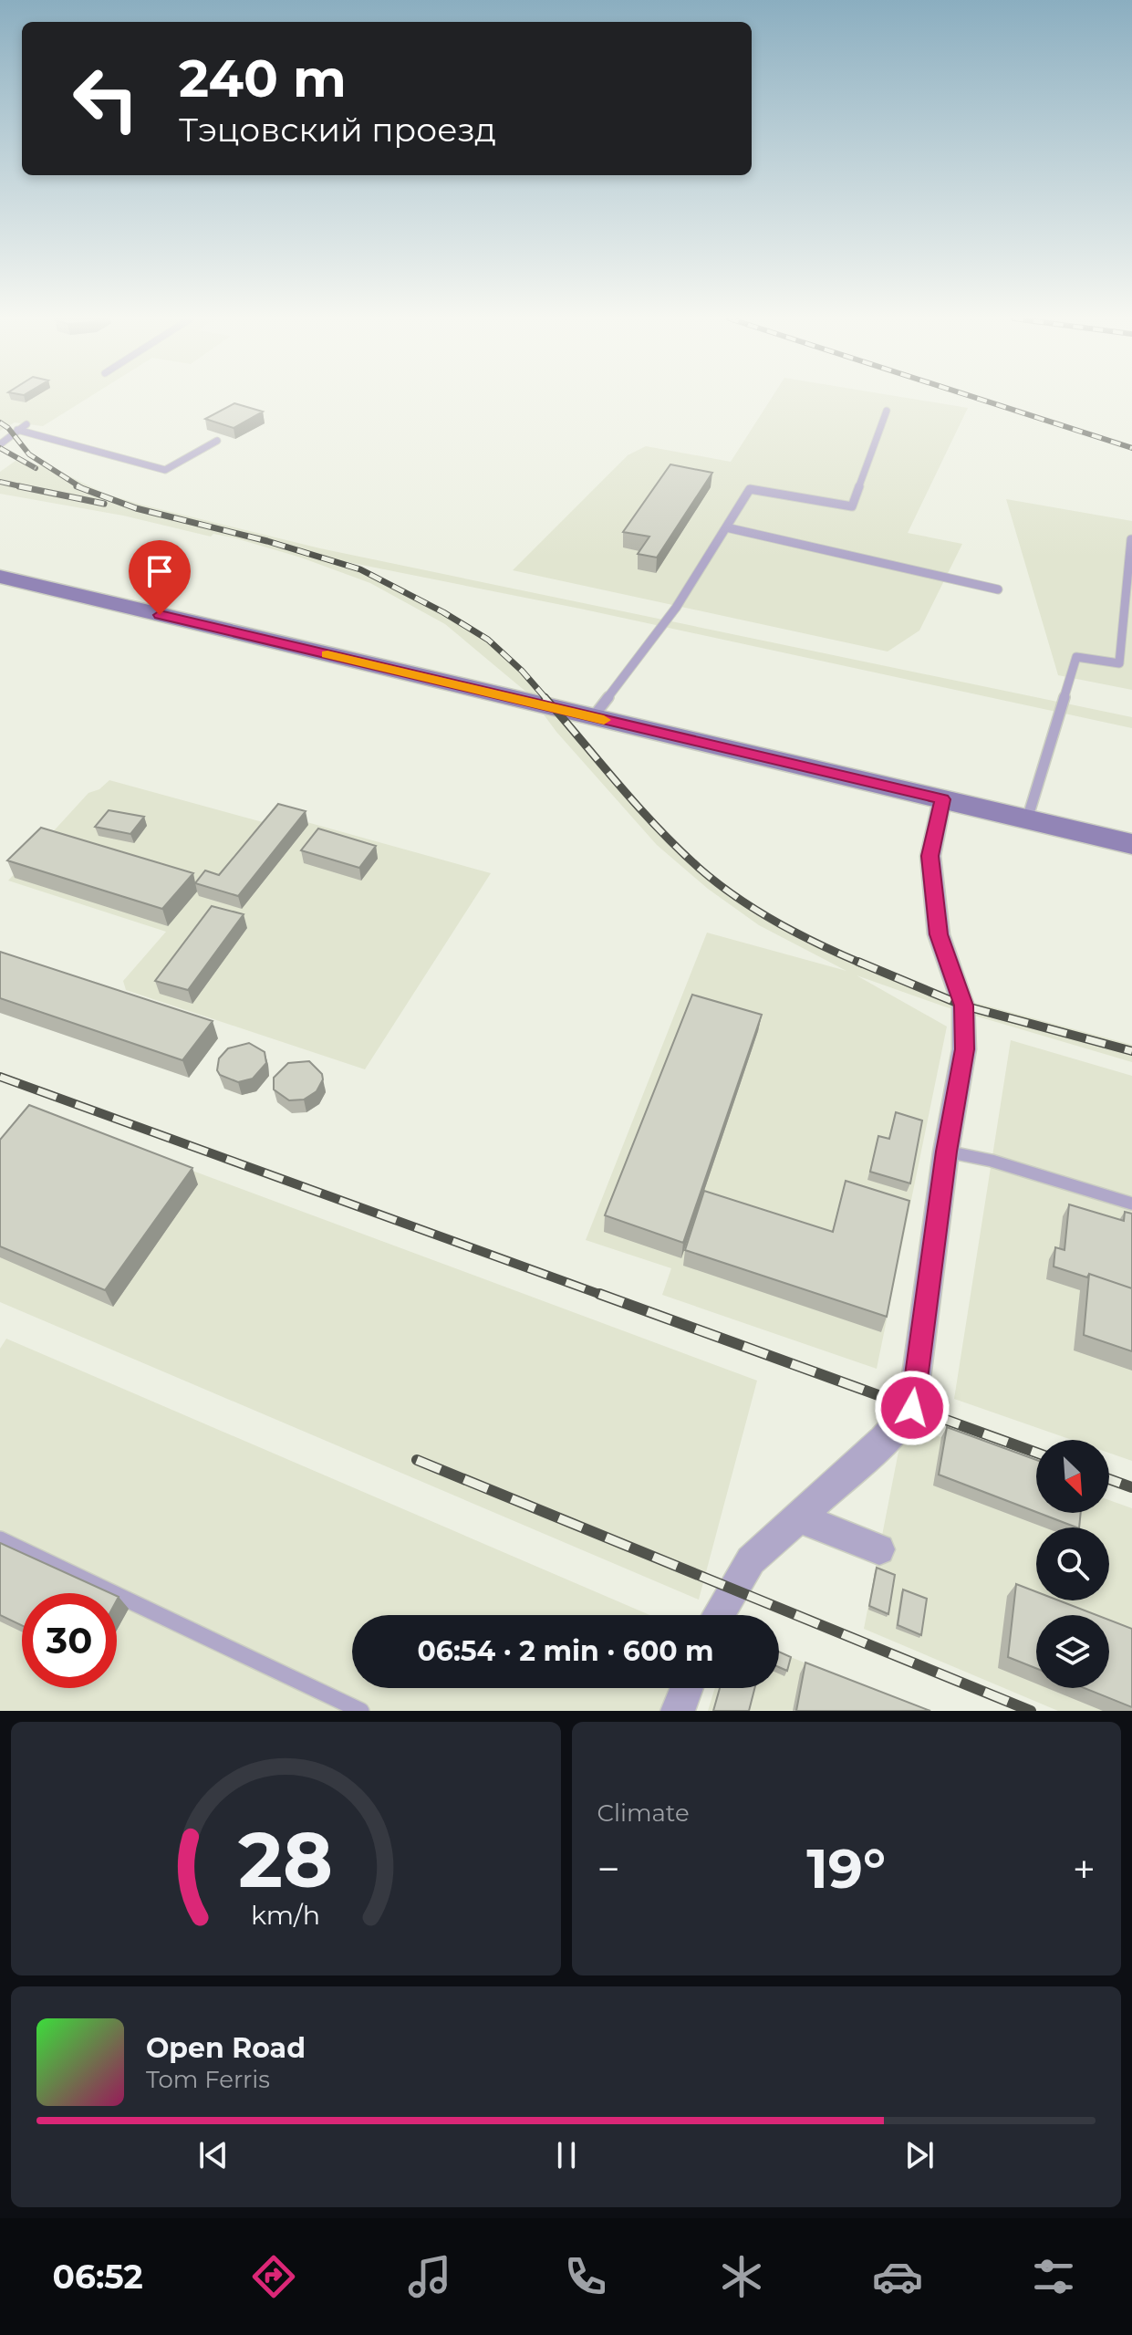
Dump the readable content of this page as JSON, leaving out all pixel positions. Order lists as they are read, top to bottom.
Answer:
{
  "north": "bottom right",
  "page": {
    "turn": ["240 m", "Тэцовский проезд"],
    "limit": "30",
    "trip": "06:54 · 2 min · 600 m",
    "tile": "Climate",
    "heat": ["−", "19°", "+"],
    "song": ["Open Road", "Tom Ferris"],
    "tabs": "06:52",
    "gauge": ["28", "km/h"]
  }
}
